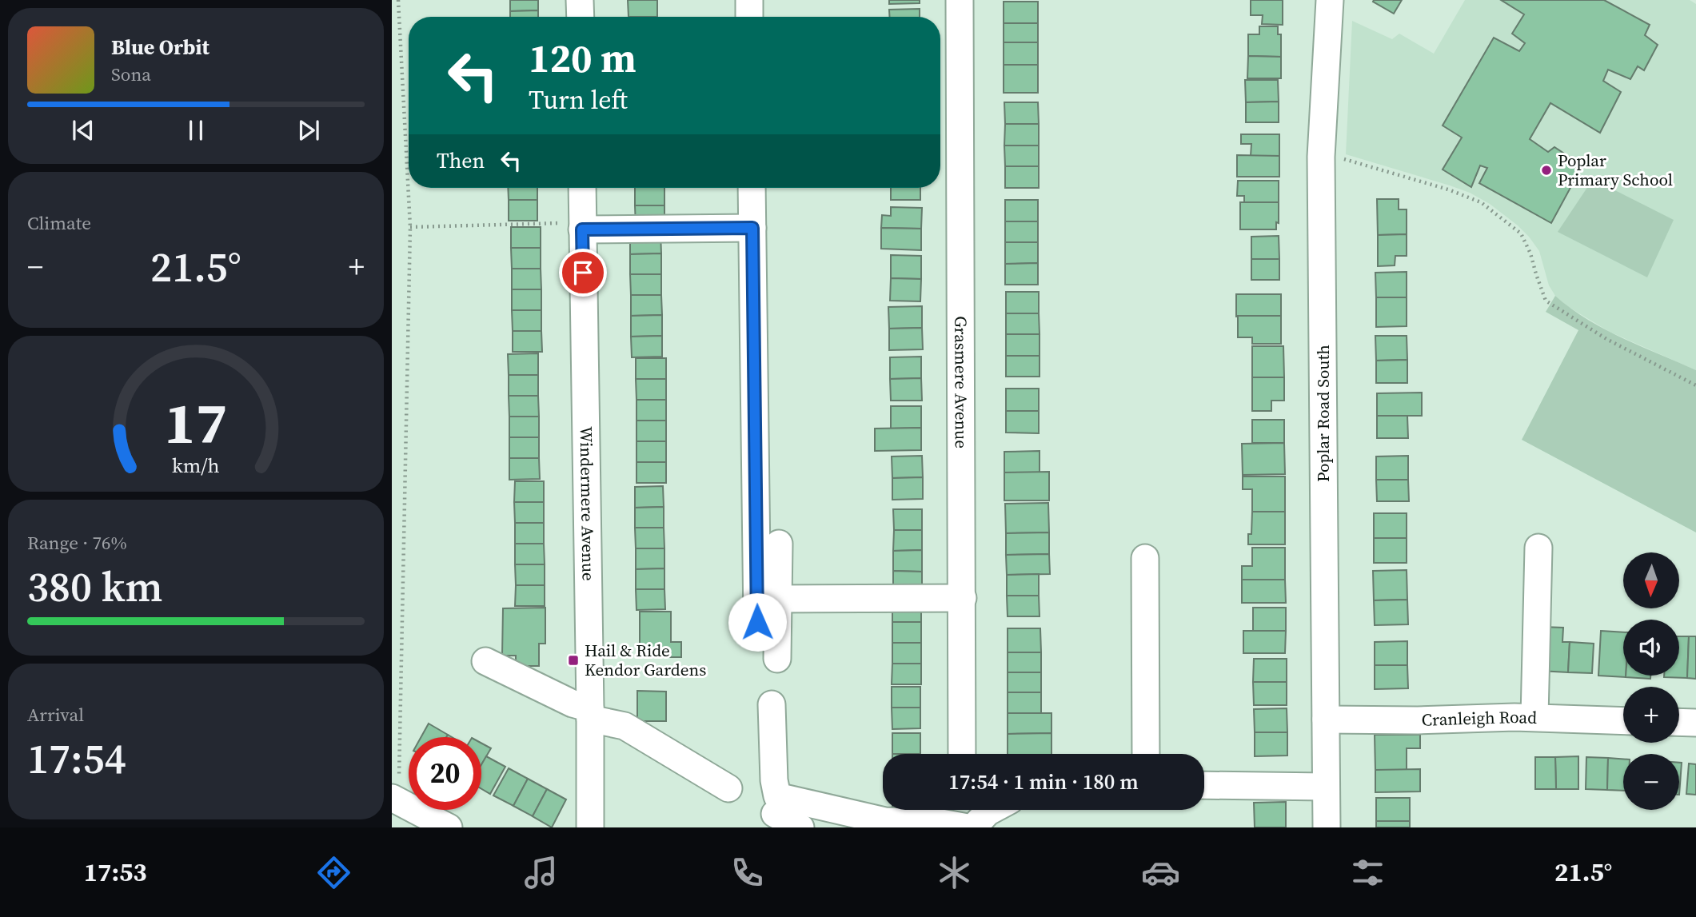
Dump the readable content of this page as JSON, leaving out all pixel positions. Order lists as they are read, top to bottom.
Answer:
{
  "streets": {
    "street": [
      "Grasmere Avenue",
      "Poplar Road South",
      "Windermere Avenue",
      "Cranleigh Road"
    ]
  },
  "crossings": [
    ["Poplar Road South", "Cranleigh Road"]
  ],
  "places": {
    "other": ["Poplar Primary School"],
    "transit": ["Hail & Ride Kendor Gardens"]
  },
  "north": "bottom",
  "page": {
    "turn": ["120 m", "Turn left"],
    "song": ["Blue Orbit", "Sona"],
    "then": "Then",
    "tile": [
      "Climate",
      ["Range · 76%", "380 km"],
      ["Arrival", "17:54"]
    ],
    "heat": ["−", "21.5°", "+"],
    "map_buttons": ["+", "−"],
    "limit": "20",
    "trip": "17:54 · 1 min · 180 m",
    "tabs": ["17:53", "21.5°"],
    "gauge": ["17", "km/h"]
  }
}
